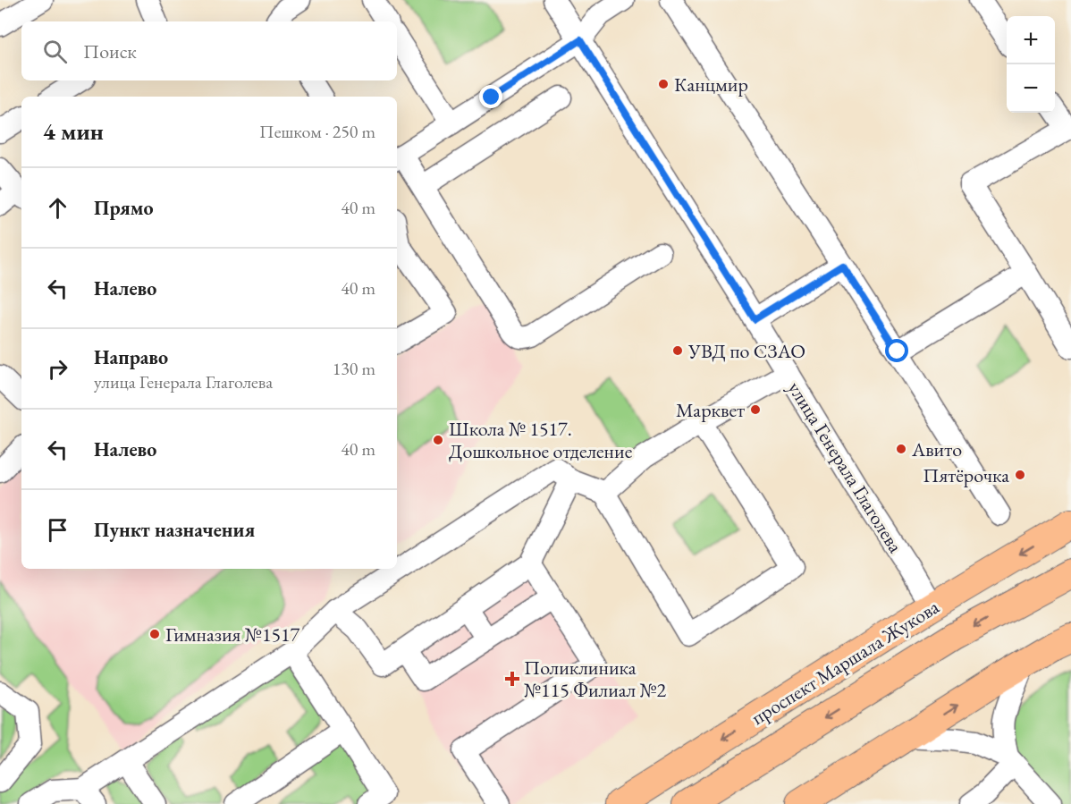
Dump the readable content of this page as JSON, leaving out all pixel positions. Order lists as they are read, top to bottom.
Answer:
{
  "streets": {
    "main road": ["проспект Маршала Жукова"],
    "street": ["улица Генерала Глаголева"]
  },
  "crossings": [
    ["улица Генерала Глаголева", "проспект Маршала Жукова"]
  ],
  "places": {
    "other": [
      "Канцмир",
      "УВД по СЗАО",
      "Марквет",
      "Школа № 1517. Дошкольное отделение",
      "Авито",
      "Пятёрочка",
      "Гимназия №1517"
    ],
    "health": ["Поликлиника №115 Филиал №2"]
  },
  "page": {
    "map_buttons": ["+", "−"],
    "search": "Поиск",
    "heading": ["4 мин", "Пешком · 250 m"],
    "list": [
      ["Прямо", "40 m"],
      ["Налево", "40 m"],
      ["Направо", "улица Генерала Глаголева", "130 m"],
      ["Налево", "40 m"],
      "Пункт назначения"
    ]
  }
}
